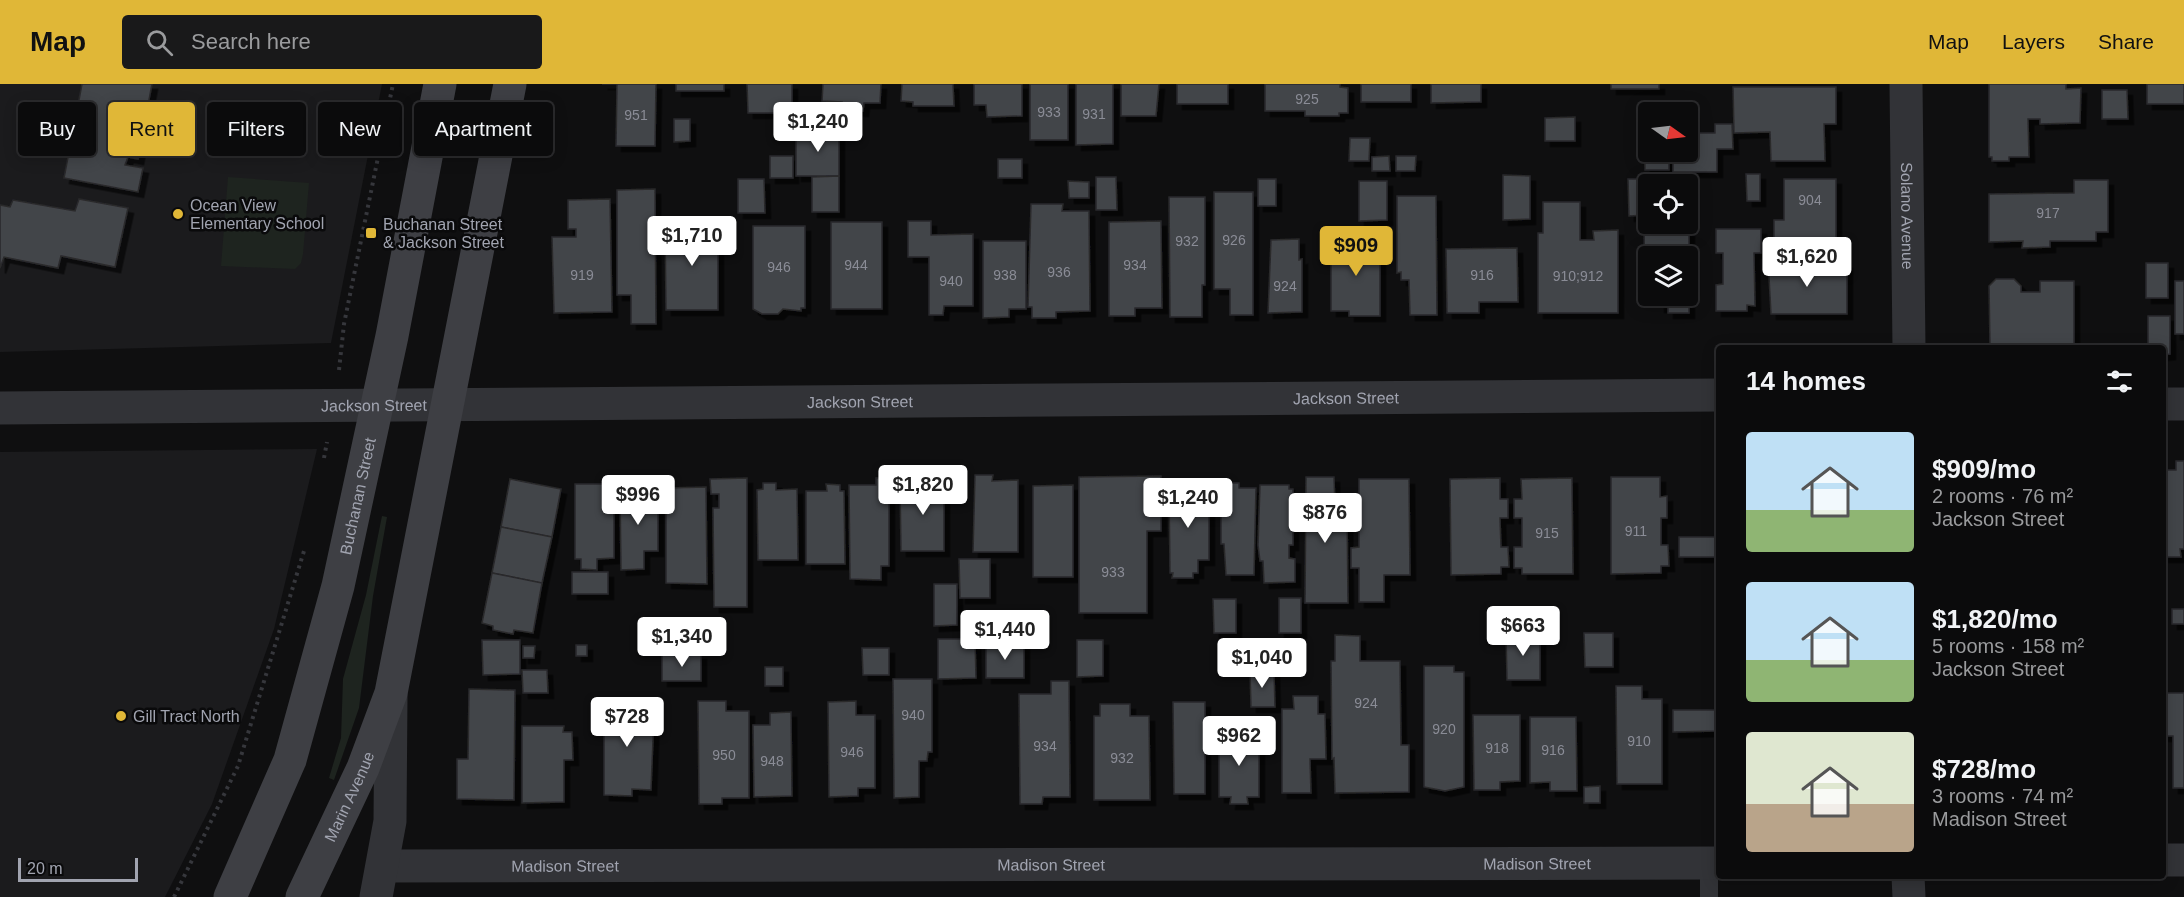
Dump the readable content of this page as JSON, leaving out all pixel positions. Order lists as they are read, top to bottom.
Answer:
{
  "streets": {
    "main road": ["Buchanan Street", "Marin Avenue"],
    "street": ["Solano Avenue", "Jackson Street", "Madison Street"]
  },
  "crossings": [
    ["Jackson Street", "Buchanan Street"]
  ],
  "places": {
    "other": ["Ocean View Elementary School", "Gill Tract North"],
    "transit": ["Buchanan Street & Jackson Street"]
  },
  "house_numbers": [
    "925",
    "933",
    "931",
    "951",
    "904",
    "917",
    "926",
    "932",
    "944",
    "934",
    "946",
    "936",
    "919",
    "938",
    "916",
    "910;912",
    "940",
    "924",
    "911",
    "915",
    "933",
    "924",
    "940",
    "920",
    "910",
    "934",
    "918",
    "916",
    "946",
    "950",
    "932",
    "948"
  ],
  "scale_bar": "20 m",
  "north": "right",
  "page": {
    "header": "Map",
    "search": "Search here",
    "nav": ["Map", "Layers", "Share"],
    "price": [
      "$1,240",
      "$1,710",
      "$909",
      "$1,620",
      "$1,820",
      "$996",
      "$1,240",
      "$876",
      "$663",
      "$1,440",
      "$1,340",
      "$1,040",
      "$728",
      "$962"
    ],
    "chip": [
      "Buy",
      "Rent",
      "Filters",
      "New",
      "Apartment"
    ],
    "heading": "14 homes",
    "list": [
      {
        "name": "$909/mo",
        "note": "2 rooms · 76 m² · Jackson Street"
      },
      {
        "name": "$1,820/mo",
        "note": "5 rooms · 158 m² · Jackson Street"
      },
      {
        "name": "$728/mo",
        "note": "3 rooms · 74 m² · Madison Street"
      }
    ],
    "scale": "20 m"
  }
}
